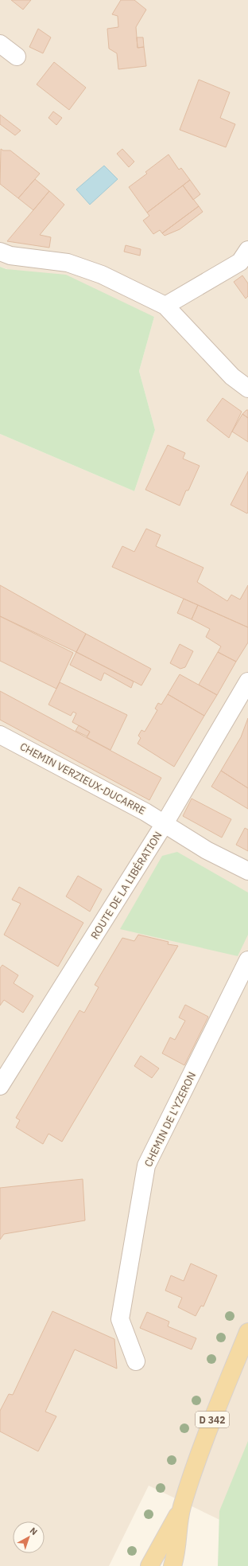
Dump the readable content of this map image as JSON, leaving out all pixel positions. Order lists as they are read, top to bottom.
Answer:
{
  "streets": {
    "main road": ["D 342"],
    "street": ["CHEMIN VERZIEUX-DUCARRE", "ROUTE DE LA LIBÉRATION", "CHEMIN DE L'YZERON"]
  },
  "crossings": [
    ["CHEMIN VERZIEUX-DUCARRE", "ROUTE DE LA LIBÉRATION"]
  ],
  "north": "top right"
}
